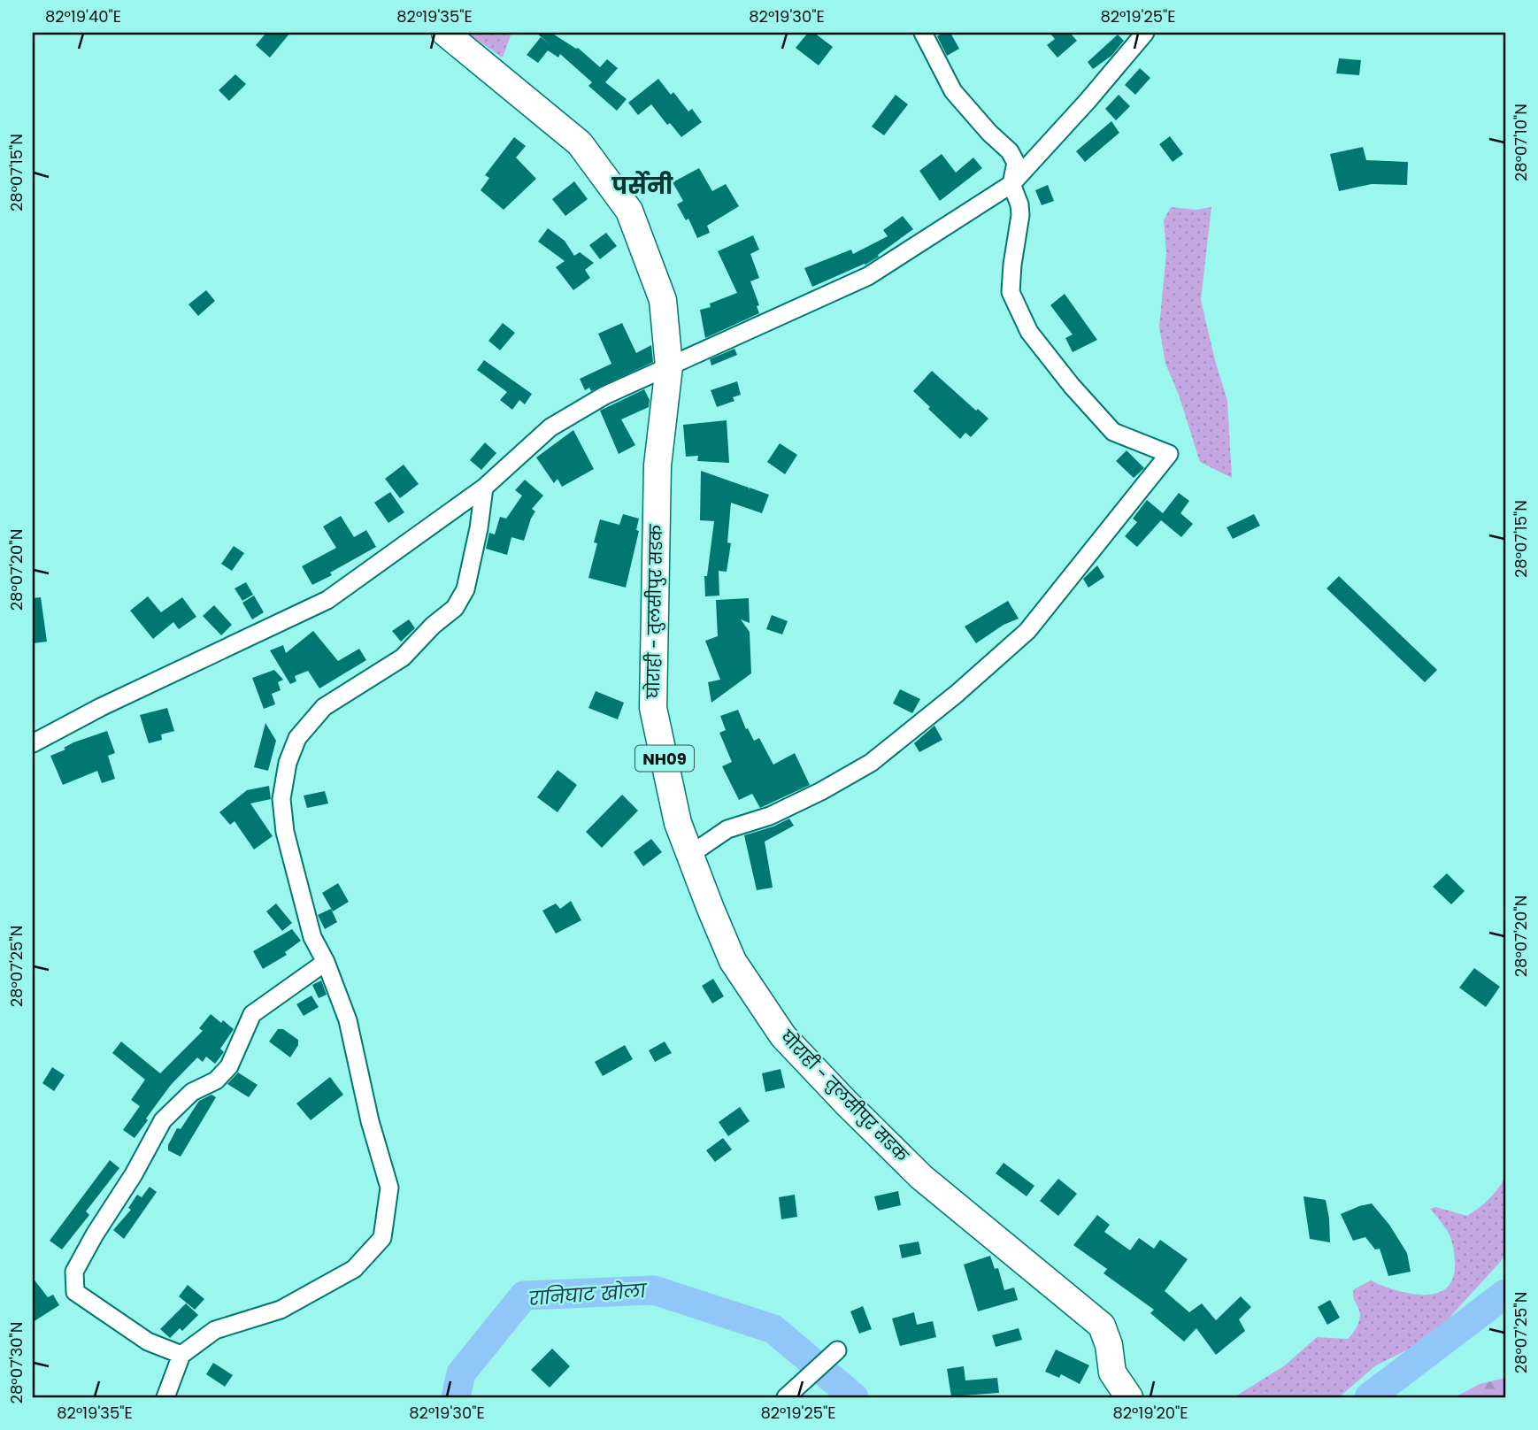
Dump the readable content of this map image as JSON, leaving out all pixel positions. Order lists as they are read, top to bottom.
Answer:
{
  "streets": {
    "main road": ["घोराही - तुलसीपुर सडक", "NH09"]
  },
  "districts": ["पर्सेनी"],
  "water": ["रानिघाट खोला"],
  "coordinates": [
    "82°19'40\"E",
    "82°19'35\"E",
    "82°19'30\"E",
    "82°19'25\"E",
    "28°07'10\"N",
    "28°07'15\"N",
    "28°07'20\"N",
    "28°07'25\"N",
    "28°07'30\"N",
    "82°19'20\"E"
  ]
}
